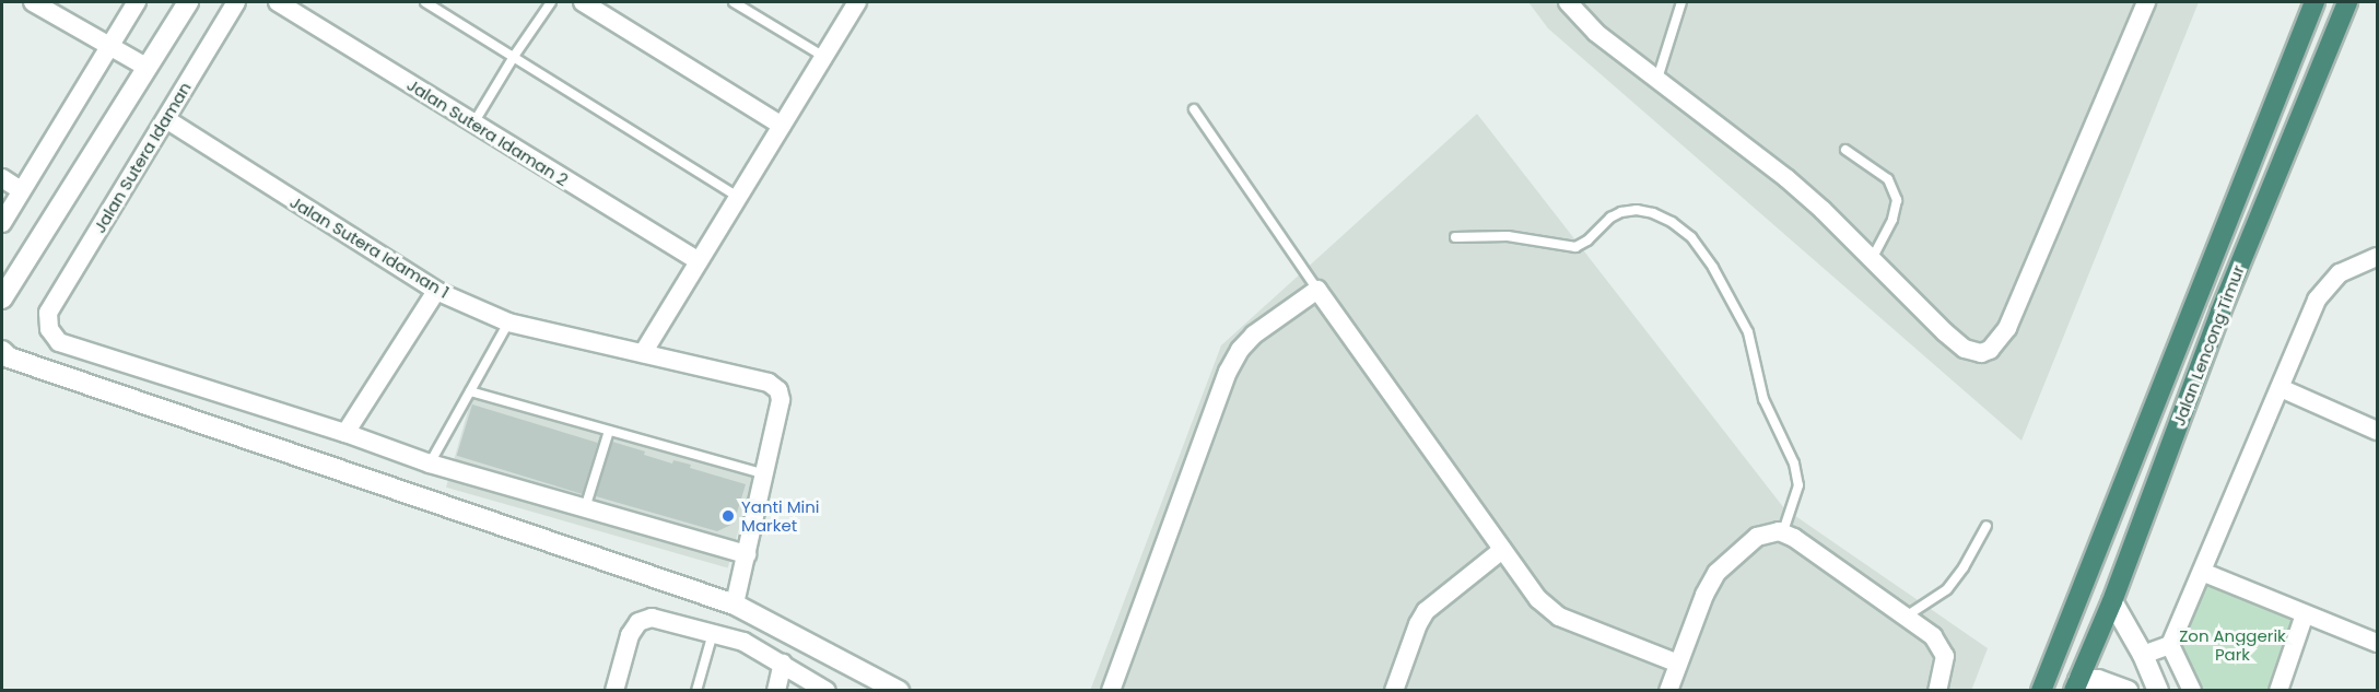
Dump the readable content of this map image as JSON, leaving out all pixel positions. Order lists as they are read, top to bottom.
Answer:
{
  "streets": {
    "highway": ["Jalan Lencong Timur"],
    "street": ["Jalan Sutera Idaman 2", "Jalan Sutera Idaman", "Jalan Sutera Idaman 1"]
  },
  "crossings": [
    ["Jalan Sutera Idaman", "Jalan Sutera Idaman 1"]
  ],
  "parks": ["Zon Anggerik Park"],
  "places": ["Yanti Mini Market"]
}
